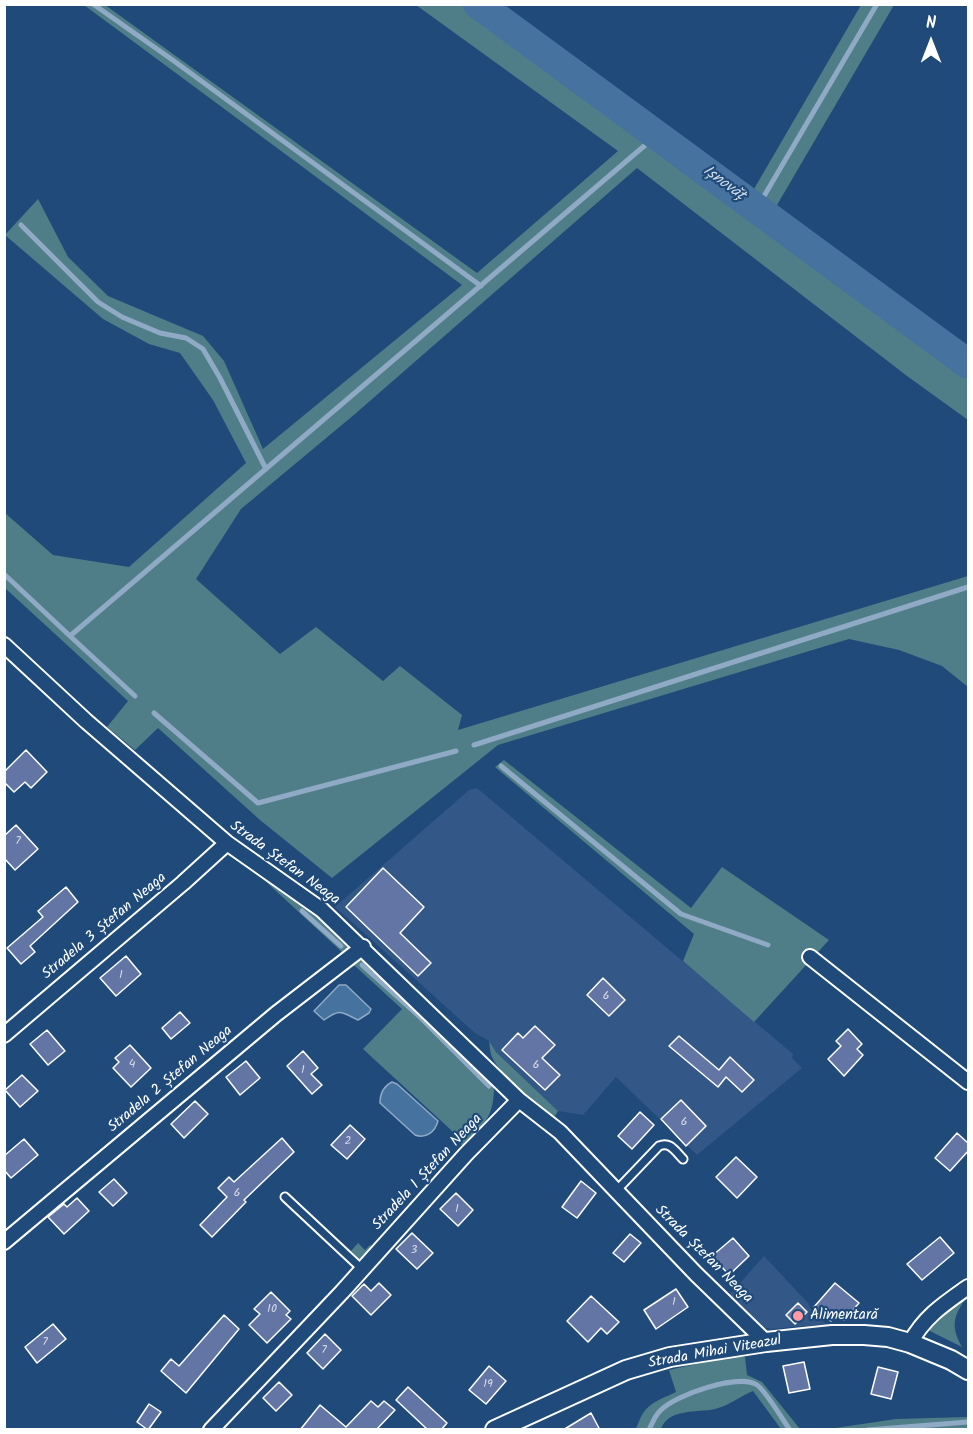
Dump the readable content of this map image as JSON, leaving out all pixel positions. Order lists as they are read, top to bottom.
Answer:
{
  "streets": {
    "street": [
      "Strada Ștefan Neaga",
      "Stradela 3 Ștefan Neaga",
      "Stradela 2 Ștefan Neaga",
      "Stradela 1 Ștefan Neaga",
      "Strada Mihai Viteazul"
    ]
  },
  "crossings": [
    ["Strada Ștefan Neaga", "Stradela 3 Ștefan Neaga"],
    ["Strada Ștefan Neaga", "Stradela 2 Ștefan Neaga"],
    ["Strada Ștefan Neaga", "Stradela 1 Ștefan Neaga"],
    ["Strada Ștefan Neaga", "Strada Mihai Viteazul"]
  ],
  "water": ["Ișnovăț"],
  "places": ["Alimentară"],
  "house_numbers": [
    "7",
    "1",
    "6",
    "4",
    "6",
    "1",
    "6",
    "2",
    "6",
    "1",
    "3",
    "1",
    "10",
    "7",
    "7",
    "19"
  ],
  "north": "top"
}
